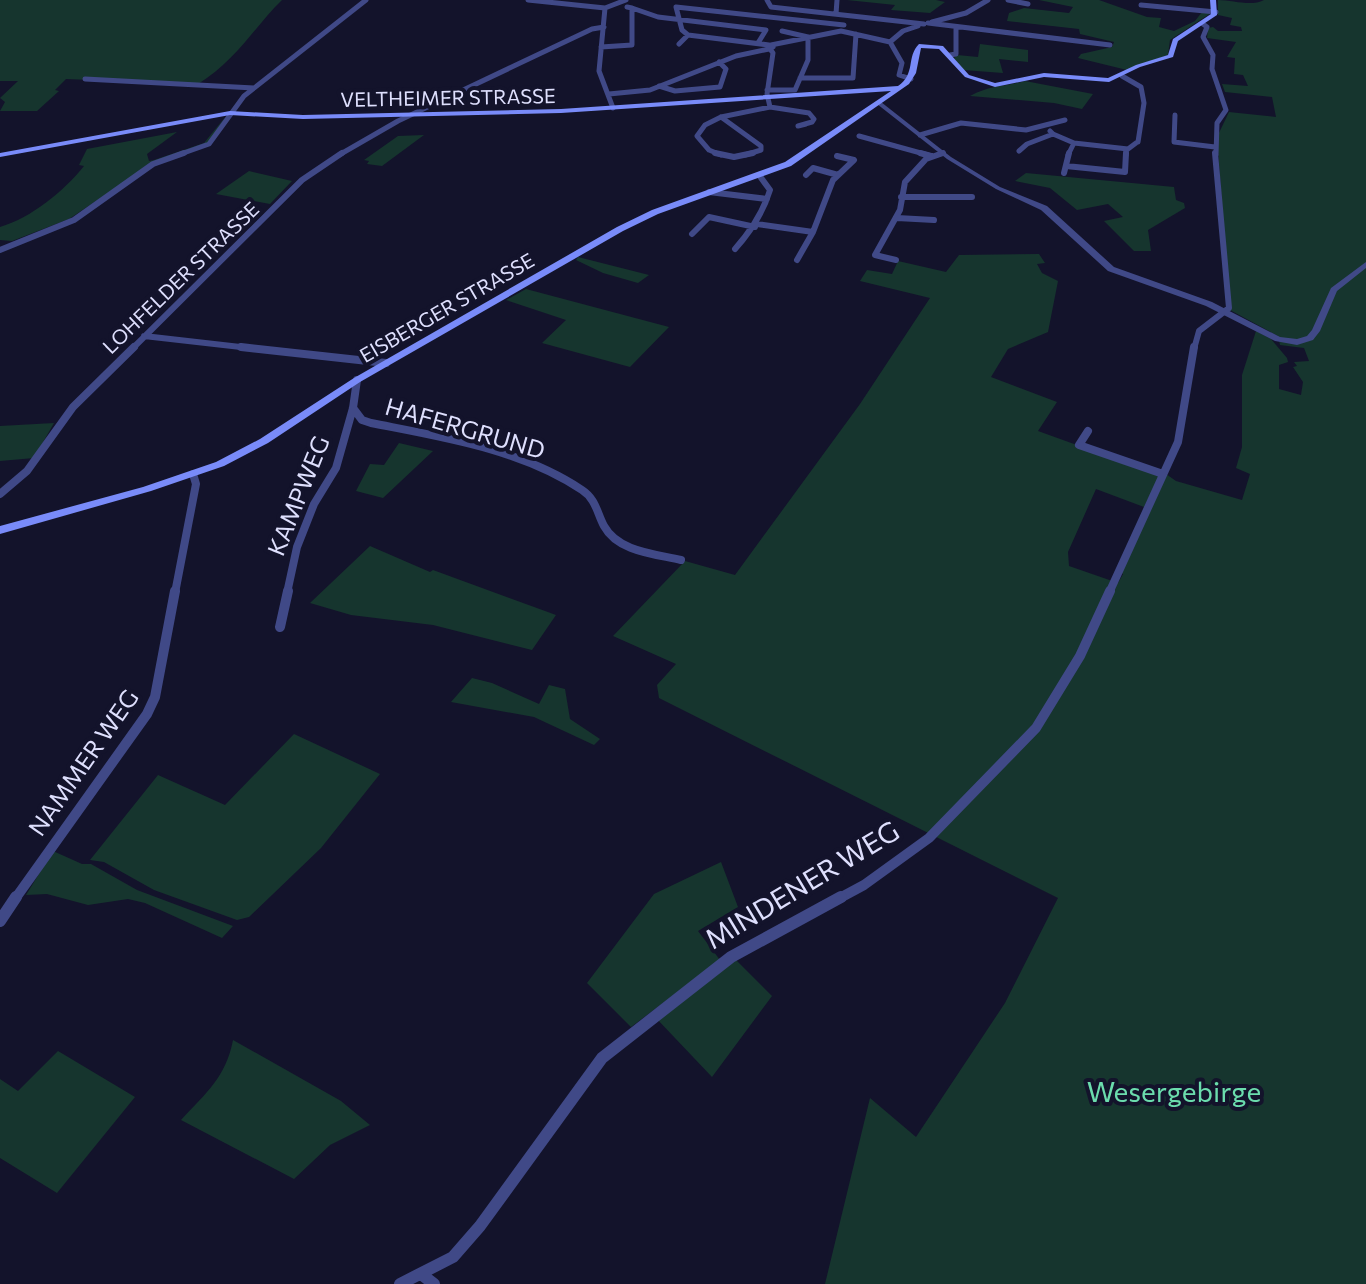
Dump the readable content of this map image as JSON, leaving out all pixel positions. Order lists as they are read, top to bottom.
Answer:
{
  "streets": {
    "main road": ["VELTHEIMER STRASSE", "EISBERGER STRASSE"],
    "street": [
      "LOHFELDER STRASSE",
      "HAFERGRUND",
      "KAMPWEG",
      "NAMMER WEG",
      "MINDENER WEG"
    ]
  },
  "crossings": [
    ["VELTHEIMER STRASSE", "LOHFELDER STRASSE"],
    ["VELTHEIMER STRASSE", "EISBERGER STRASSE"],
    ["EISBERGER STRASSE", "KAMPWEG"],
    ["EISBERGER STRASSE", "NAMMER WEG"],
    ["HAFERGRUND", "KAMPWEG"]
  ],
  "parks": ["Wesergebirge"]
}
